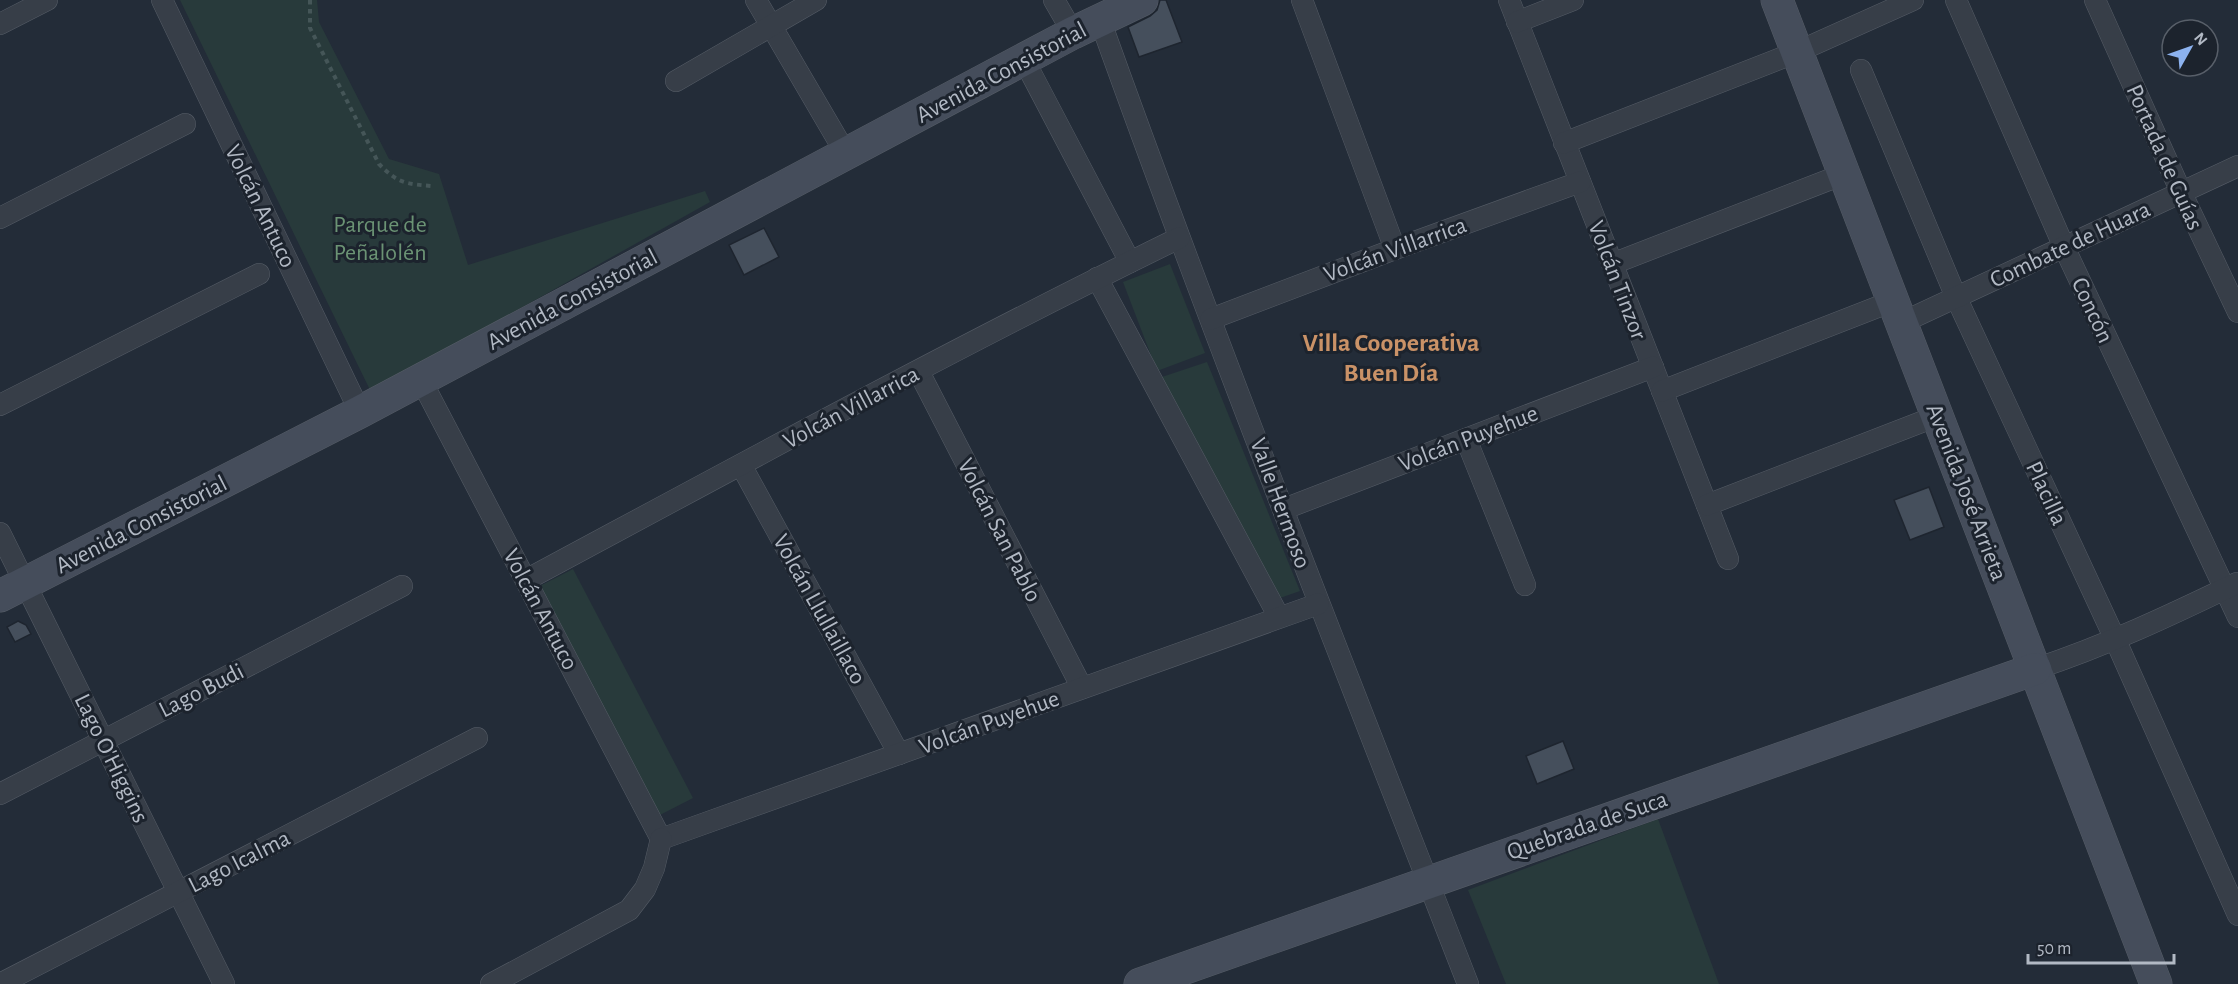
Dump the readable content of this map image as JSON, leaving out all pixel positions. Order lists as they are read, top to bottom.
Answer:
{
  "streets": {
    "street": [
      "Avenida Consistorial",
      "Portada de Guías",
      "Volcán Antuco",
      "Combate de Huara",
      "Volcán Villarrica",
      "Volcán Tinzor",
      "Concón",
      "Volcán Puyehue",
      "Avenida José Arrieta",
      "Placilla",
      "Valle Hermoso",
      "Volcán San Pablo",
      "Volcán Llullaillaco",
      "Lago Budi",
      "Lago O'Higgins",
      "Quebrada de Suca",
      "Lago Icalma"
    ]
  },
  "crossings": [
    ["Avenida Consistorial", "Volcán Antuco"],
    ["Avenida Consistorial", "Valle Hermoso"],
    ["Avenida Consistorial", "Lago O'Higgins"],
    ["Portada de Guías", "Combate de Huara"],
    ["Volcán Antuco", "Volcán Villarrica"],
    ["Volcán Antuco", "Volcán Puyehue"],
    ["Combate de Huara", "Volcán Tinzor"],
    ["Combate de Huara", "Concón"],
    ["Combate de Huara", "Avenida José Arrieta"],
    ["Combate de Huara", "Placilla"],
    ["Volcán Villarrica", "Volcán Tinzor"],
    ["Volcán Villarrica", "Valle Hermoso"],
    ["Volcán Villarrica", "Volcán San Pablo"],
    ["Volcán Villarrica", "Volcán Llullaillaco"],
    ["Volcán Tinzor", "Volcán Puyehue"],
    ["Volcán Puyehue", "Valle Hermoso"],
    ["Volcán Puyehue", "Volcán San Pablo"],
    ["Volcán Puyehue", "Volcán Llullaillaco"],
    ["Avenida José Arrieta", "Quebrada de Suca"],
    ["Valle Hermoso", "Quebrada de Suca"],
    ["Lago Budi", "Lago O'Higgins"],
    ["Lago O'Higgins", "Lago Icalma"]
  ],
  "districts": ["Villa Cooperativa Buen Día"],
  "parks": ["Parque de Peñalolén"],
  "scale_bar": "50 m",
  "north": "top right"
}
